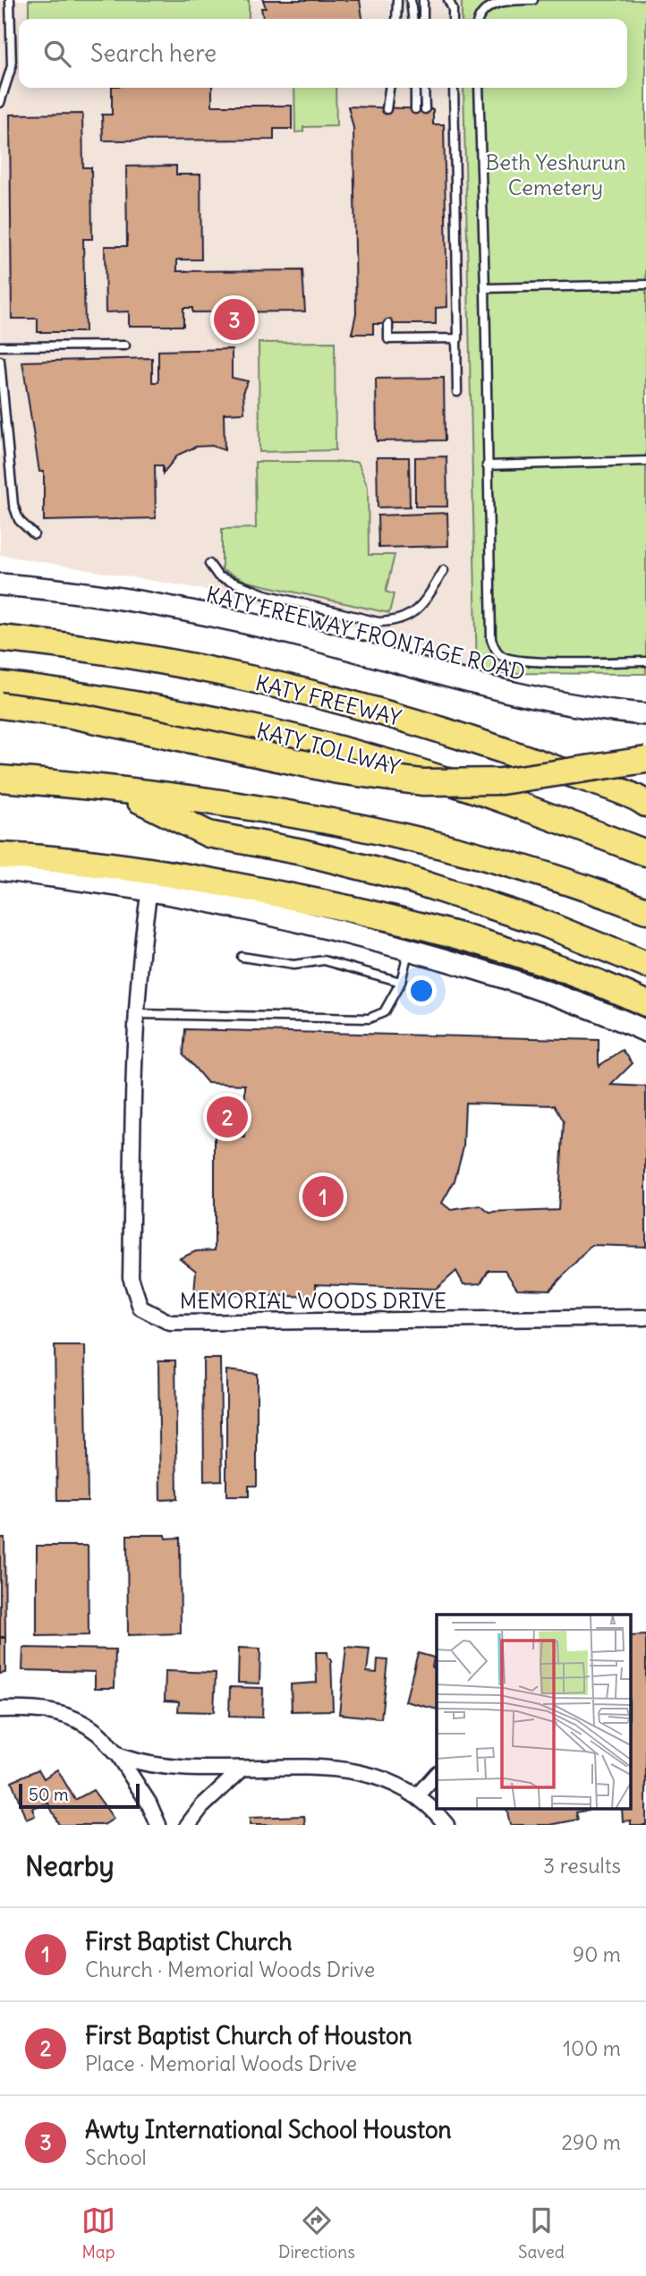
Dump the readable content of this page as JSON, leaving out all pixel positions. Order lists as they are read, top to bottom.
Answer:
{
  "streets": {
    "highway": ["KATY FREEWAY", "KATY TOLLWAY"],
    "main road": ["KATY FREEWAY FRONTAGE ROAD"],
    "street": ["MEMORIAL WOODS DRIVE"]
  },
  "parks": ["Beth Yeshurun Cemetery"],
  "scale_bar": "50 m",
  "page": {
    "search": "Search here",
    "pins": ["3", "2", "1"],
    "scale": "50 m",
    "heading": ["Nearby", "3 results"],
    "list": [
      {
        "mark": "1",
        "name": "First Baptist Church",
        "note": "Church · Memorial Woods Drive",
        "value": "90 m"
      },
      {
        "mark": "2",
        "name": "First Baptist Church of Houston",
        "note": "Place · Memorial Woods Drive",
        "value": "100 m"
      },
      {
        "mark": "3",
        "name": "Awty International School Houston",
        "note": "School",
        "value": "290 m"
      }
    ],
    "nav": ["Map", "Directions", "Saved"]
  }
}
